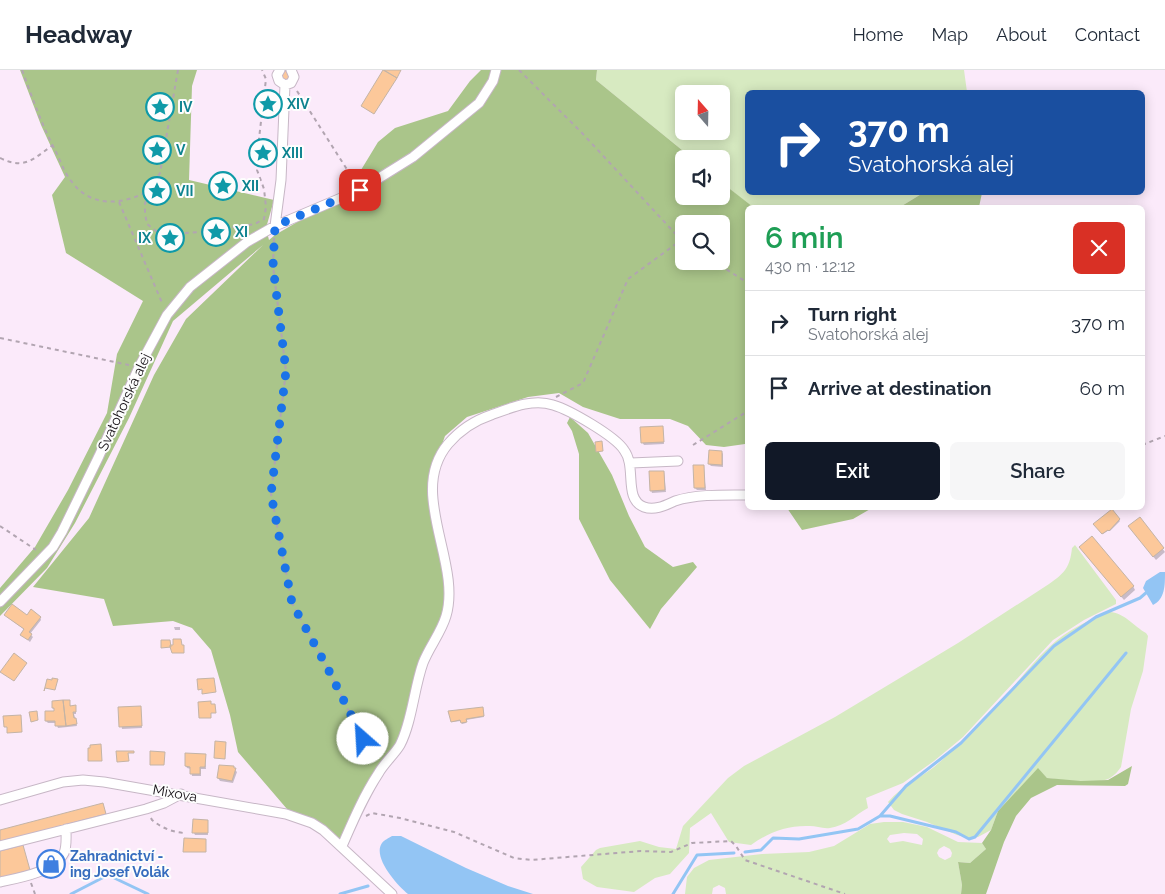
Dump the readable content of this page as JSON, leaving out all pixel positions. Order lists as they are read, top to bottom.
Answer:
{
  "streets": {
    "street": ["Svatohorská alej", "Mixova"]
  },
  "places": {
    "place": [
      "XIV",
      "IV",
      "V",
      "XIII",
      "XII",
      "VII",
      "XI",
      "IX"
    ],
    "shop": ["Zahradnictví - ing Josef Volák"]
  },
  "north": "top",
  "page": {
    "header": "Headway",
    "nav": [
      "Home",
      "Map",
      "About",
      "Contact"
    ],
    "turn": ["370 m", "Svatohorská alej"],
    "heading": ["6 min", "430 m · 12:12"],
    "list": [
      {
        "name": "Turn right",
        "note": "Svatohorská alej",
        "value": "370 m"
      },
      {
        "name": "Arrive at destination",
        "value": "60 m"
      }
    ],
    "buttons": ["Exit", "Share"]
  }
}
